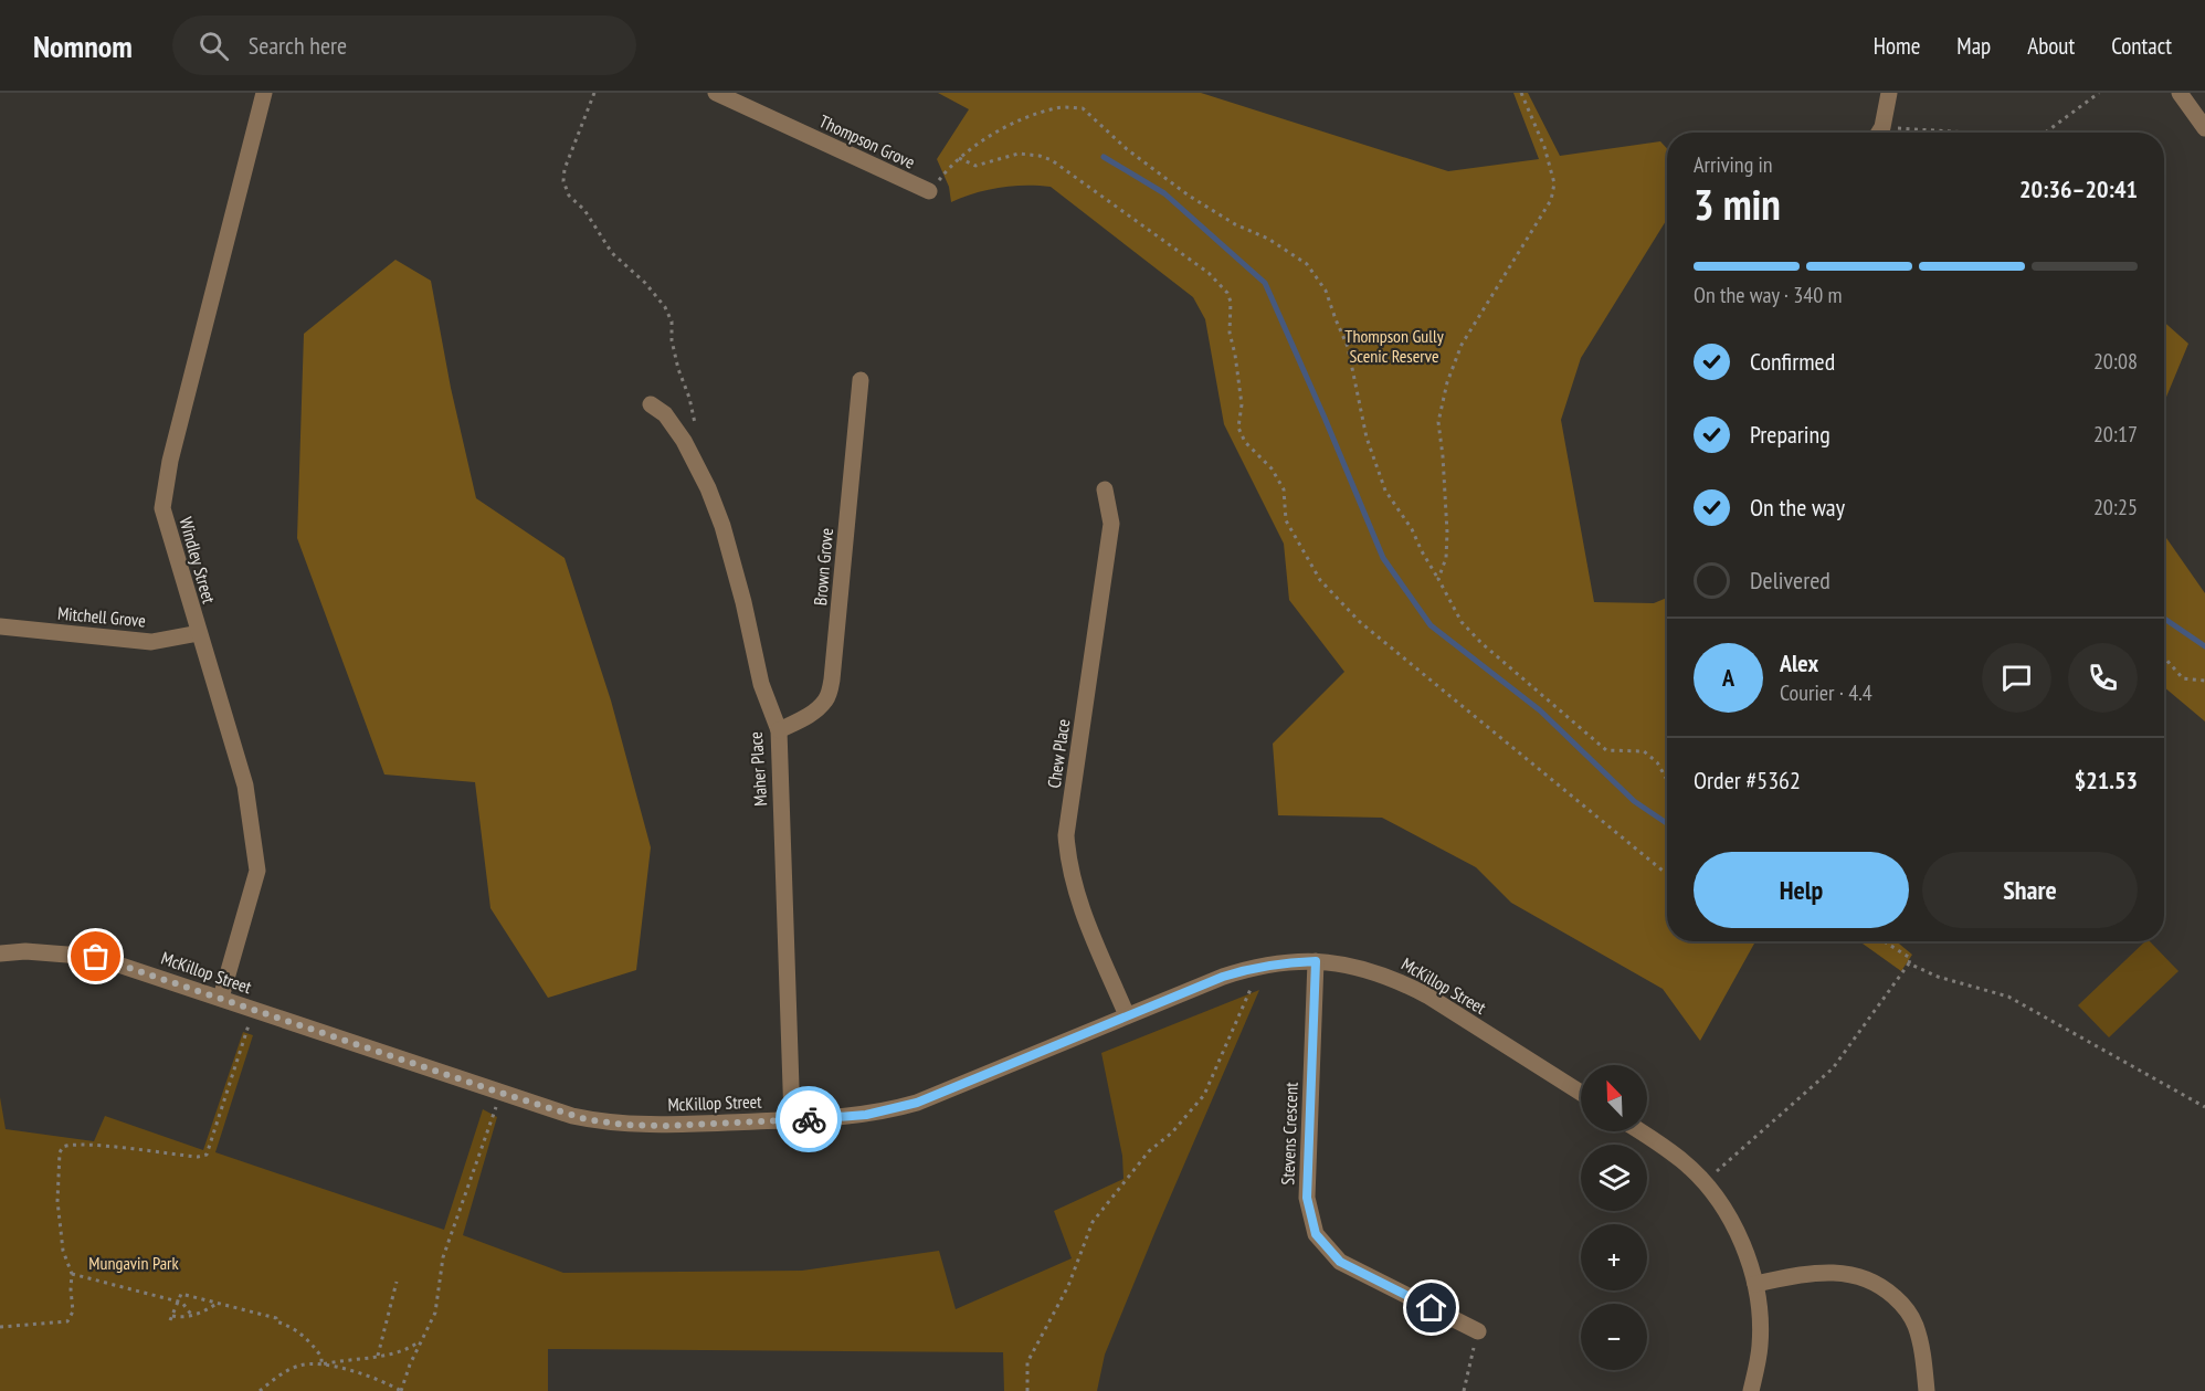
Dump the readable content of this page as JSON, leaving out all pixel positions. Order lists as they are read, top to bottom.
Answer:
{
  "streets": {
    "street": [
      "Thompson Grove",
      "Windley Street",
      "Brown Grove",
      "Mitchell Grove",
      "Chew Place",
      "Maher Place",
      "McKillop Street",
      "Stevens Crescent"
    ]
  },
  "crossings": [
    ["Windley Street", "Mitchell Grove"],
    ["Windley Street", "McKillop Street"],
    ["Brown Grove", "Maher Place"],
    ["Chew Place", "McKillop Street"],
    ["Maher Place", "McKillop Street"],
    ["McKillop Street", "Stevens Crescent"]
  ],
  "parks": ["Thompson Gully Scenic Reserve", "Mungavin Park"],
  "north": "top left",
  "page": {
    "header": "Nomnom",
    "search": "Search here",
    "nav": [
      "Home",
      "Map",
      "About",
      "Contact"
    ],
    "heading": ["3 min", "Arriving in", "20:36–20:41"],
    "panel": [
      "Alex",
      "Courier · 4.4",
      "Order #5362",
      "$21.53"
    ],
    "bar": "On the way · 340 m",
    "list": [
      ["Confirmed", "20:08"],
      ["Preparing", "20:17"],
      ["On the way", "20:25"],
      "Delivered"
    ],
    "round": "A",
    "buttons": ["Help", "Share"],
    "map_buttons": ["+", "−"]
  }
}
